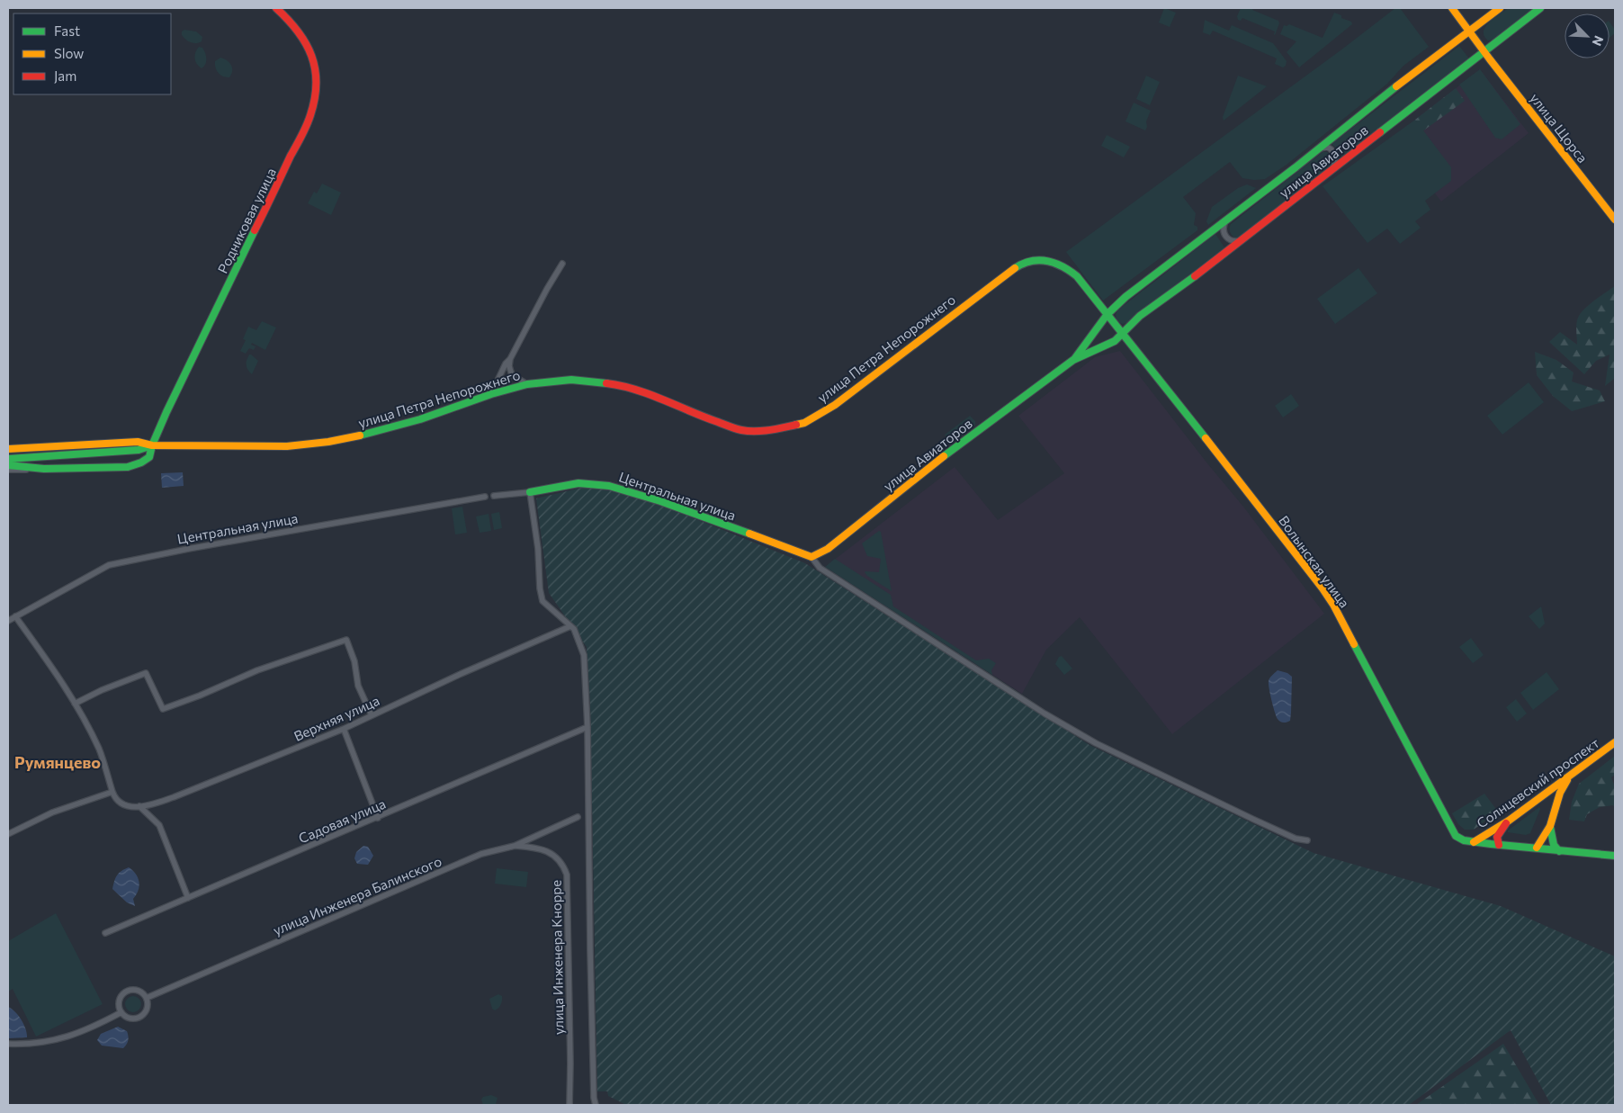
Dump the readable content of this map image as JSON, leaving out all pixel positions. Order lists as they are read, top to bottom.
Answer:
{
  "streets": {
    "street": [
      "улица Щорса",
      "улица Авиаторов",
      "Родниковая улица",
      "улица Петра Непорожнего",
      "Центральная улица",
      "Волынская улица",
      "Верхняя улица",
      "Солнцевский проспект",
      "Садовая улица",
      "улица Инженера Балинского",
      "улица Инженера Кнорре"
    ]
  },
  "crossings": [
    ["улица Щорса", "улица Авиаторов"],
    ["улица Авиаторов", "улица Петра Непорожнего"],
    ["улица Авиаторов", "Центральная улица"],
    ["улица Авиаторов", "Волынская улица"],
    ["Родниковая улица", "улица Петра Непорожнего"],
    ["Волынская улица", "Солнцевский проспект"],
    ["улица Инженера Балинского", "улица Инженера Кнорре"]
  ],
  "districts": ["Румянцево"],
  "legend": ["Fast", "Slow", "Jam"],
  "north": "bottom right"
}
